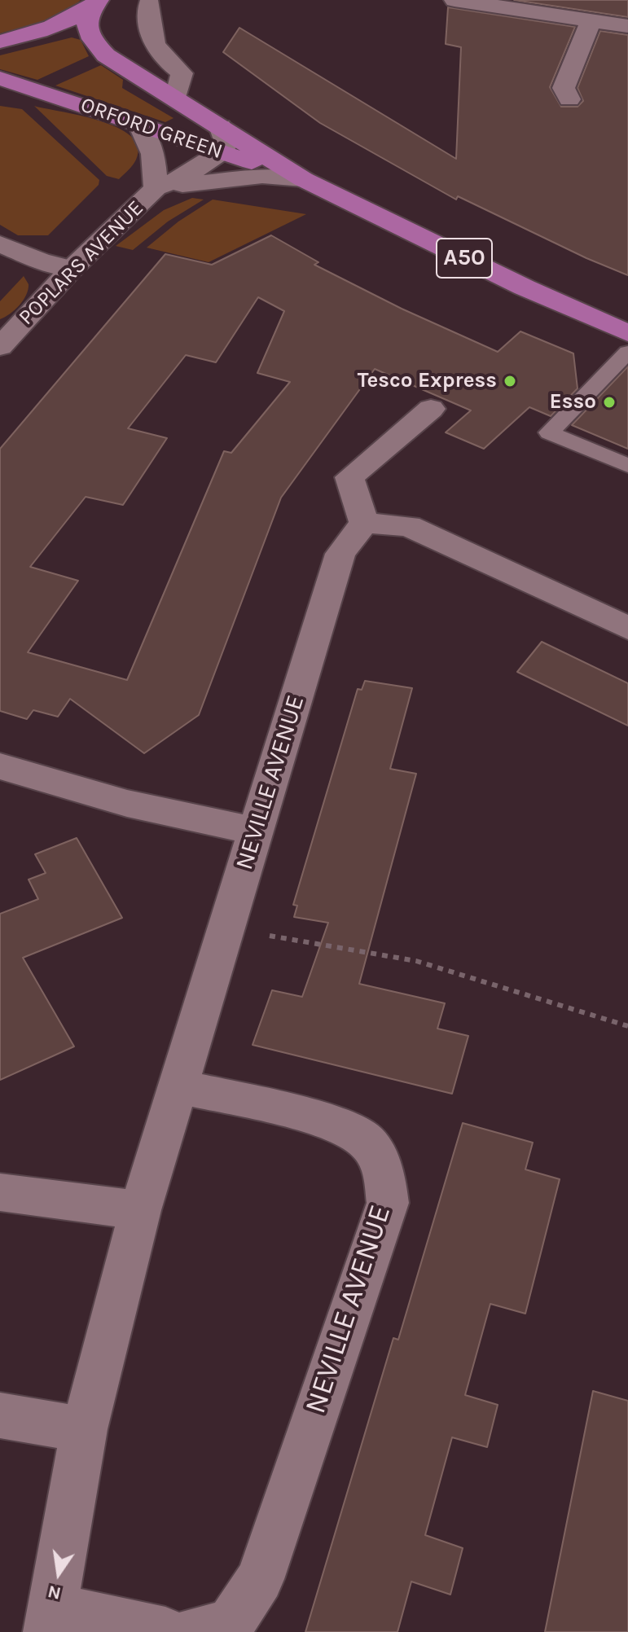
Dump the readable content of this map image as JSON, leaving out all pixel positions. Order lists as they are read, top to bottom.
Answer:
{
  "streets": {
    "main road": ["ORFORD GREEN", "A50"],
    "street": ["POPLARS AVENUE", "NEVILLE AVENUE"]
  },
  "crossings": [
    ["ORFORD GREEN", "A50"],
    ["ORFORD GREEN", "POPLARS AVENUE"]
  ],
  "places": ["Tesco Express", "Esso"],
  "north": "bottom"
}
